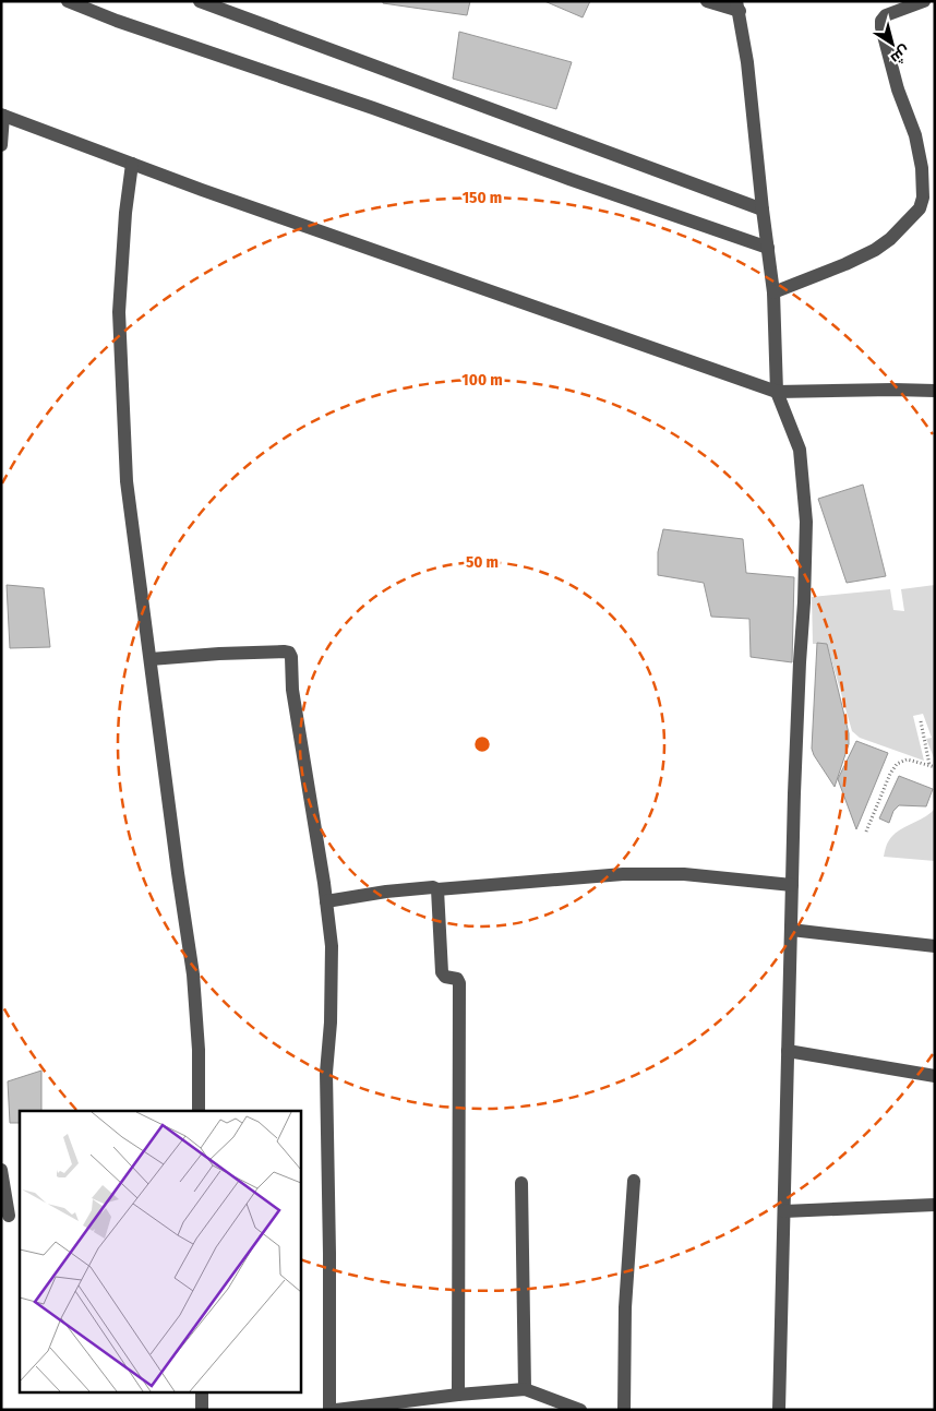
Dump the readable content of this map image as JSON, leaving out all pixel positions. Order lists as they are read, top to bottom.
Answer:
{
  "north": "bottom right",
  "rings": ["150 m", "100 m", "50 m"]
}
